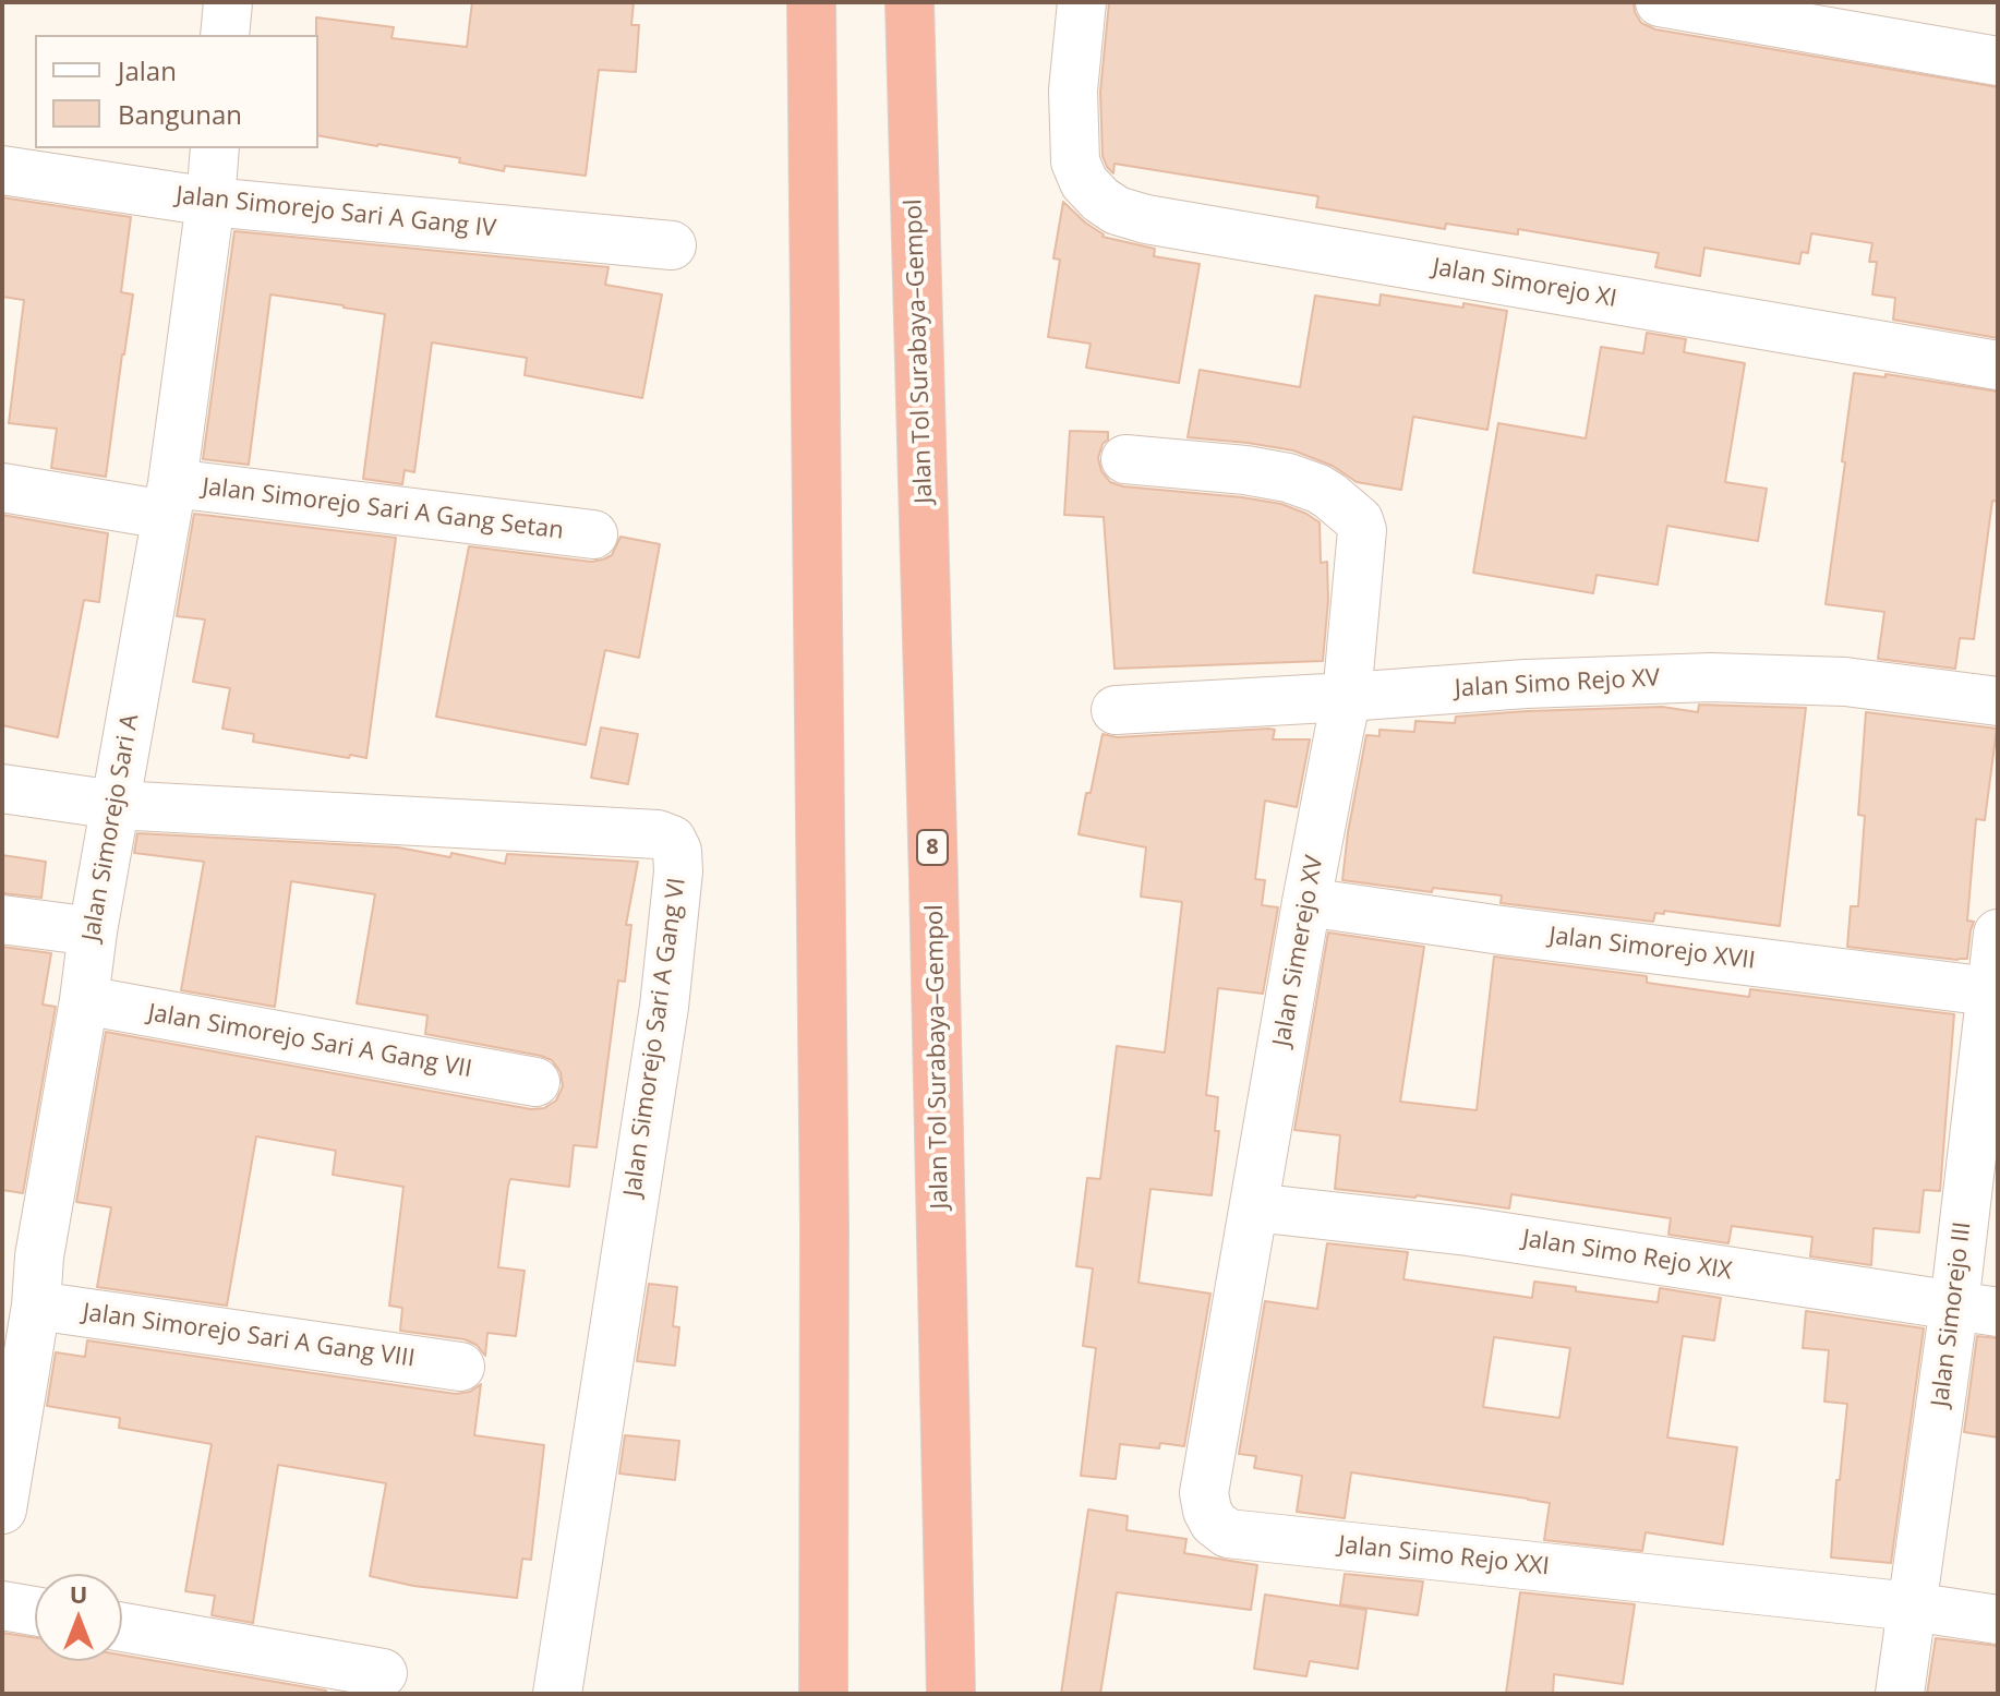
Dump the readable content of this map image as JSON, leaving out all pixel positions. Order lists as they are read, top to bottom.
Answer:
{
  "streets": {
    "highway": ["Jalan Tol Surabaya–Gempol", "8"],
    "street": [
      "Jalan Simorejo Sari A Gang IV",
      "Jalan Simorejo XI",
      "Jalan Simorejo Sari A Gang Setan",
      "Jalan Simo Rejo XV",
      "Jalan Simorejo Sari A",
      "Jalan Simorejo XVII",
      "Jalan Simerejo XV",
      "Jalan Simorejo Sari A Gang VI",
      "Jalan Simorejo Sari A Gang VII",
      "Jalan Simo Rejo XIX",
      "Jalan Simorejo III",
      "Jalan Simorejo Sari A Gang VIII",
      "Jalan Simo Rejo XXI"
    ]
  },
  "crossings": [
    ["Jalan Simorejo Sari A Gang IV", "Jalan Simorejo Sari A"],
    ["Jalan Simorejo Sari A Gang Setan", "Jalan Simorejo Sari A"],
    ["Jalan Simo Rejo XV", "Jalan Simerejo XV"],
    ["Jalan Simorejo Sari A", "Jalan Simorejo Sari A Gang VI"],
    ["Jalan Simorejo Sari A", "Jalan Simorejo Sari A Gang VII"],
    ["Jalan Simorejo Sari A", "Jalan Simorejo Sari A Gang VIII"],
    ["Jalan Simorejo XVII", "Jalan Simerejo XV"],
    ["Jalan Simorejo XVII", "Jalan Simorejo III"],
    ["Jalan Simerejo XV", "Jalan Simo Rejo XIX"],
    ["Jalan Simerejo XV", "Jalan Simo Rejo XXI"],
    ["Jalan Simo Rejo XIX", "Jalan Simorejo III"],
    ["Jalan Simo Rejo XIX", "Jalan Simo Rejo XXI"],
    ["Jalan Simorejo III", "Jalan Simo Rejo XXI"]
  ],
  "legend": ["Jalan", "Bangunan"],
  "north": "top"
}
